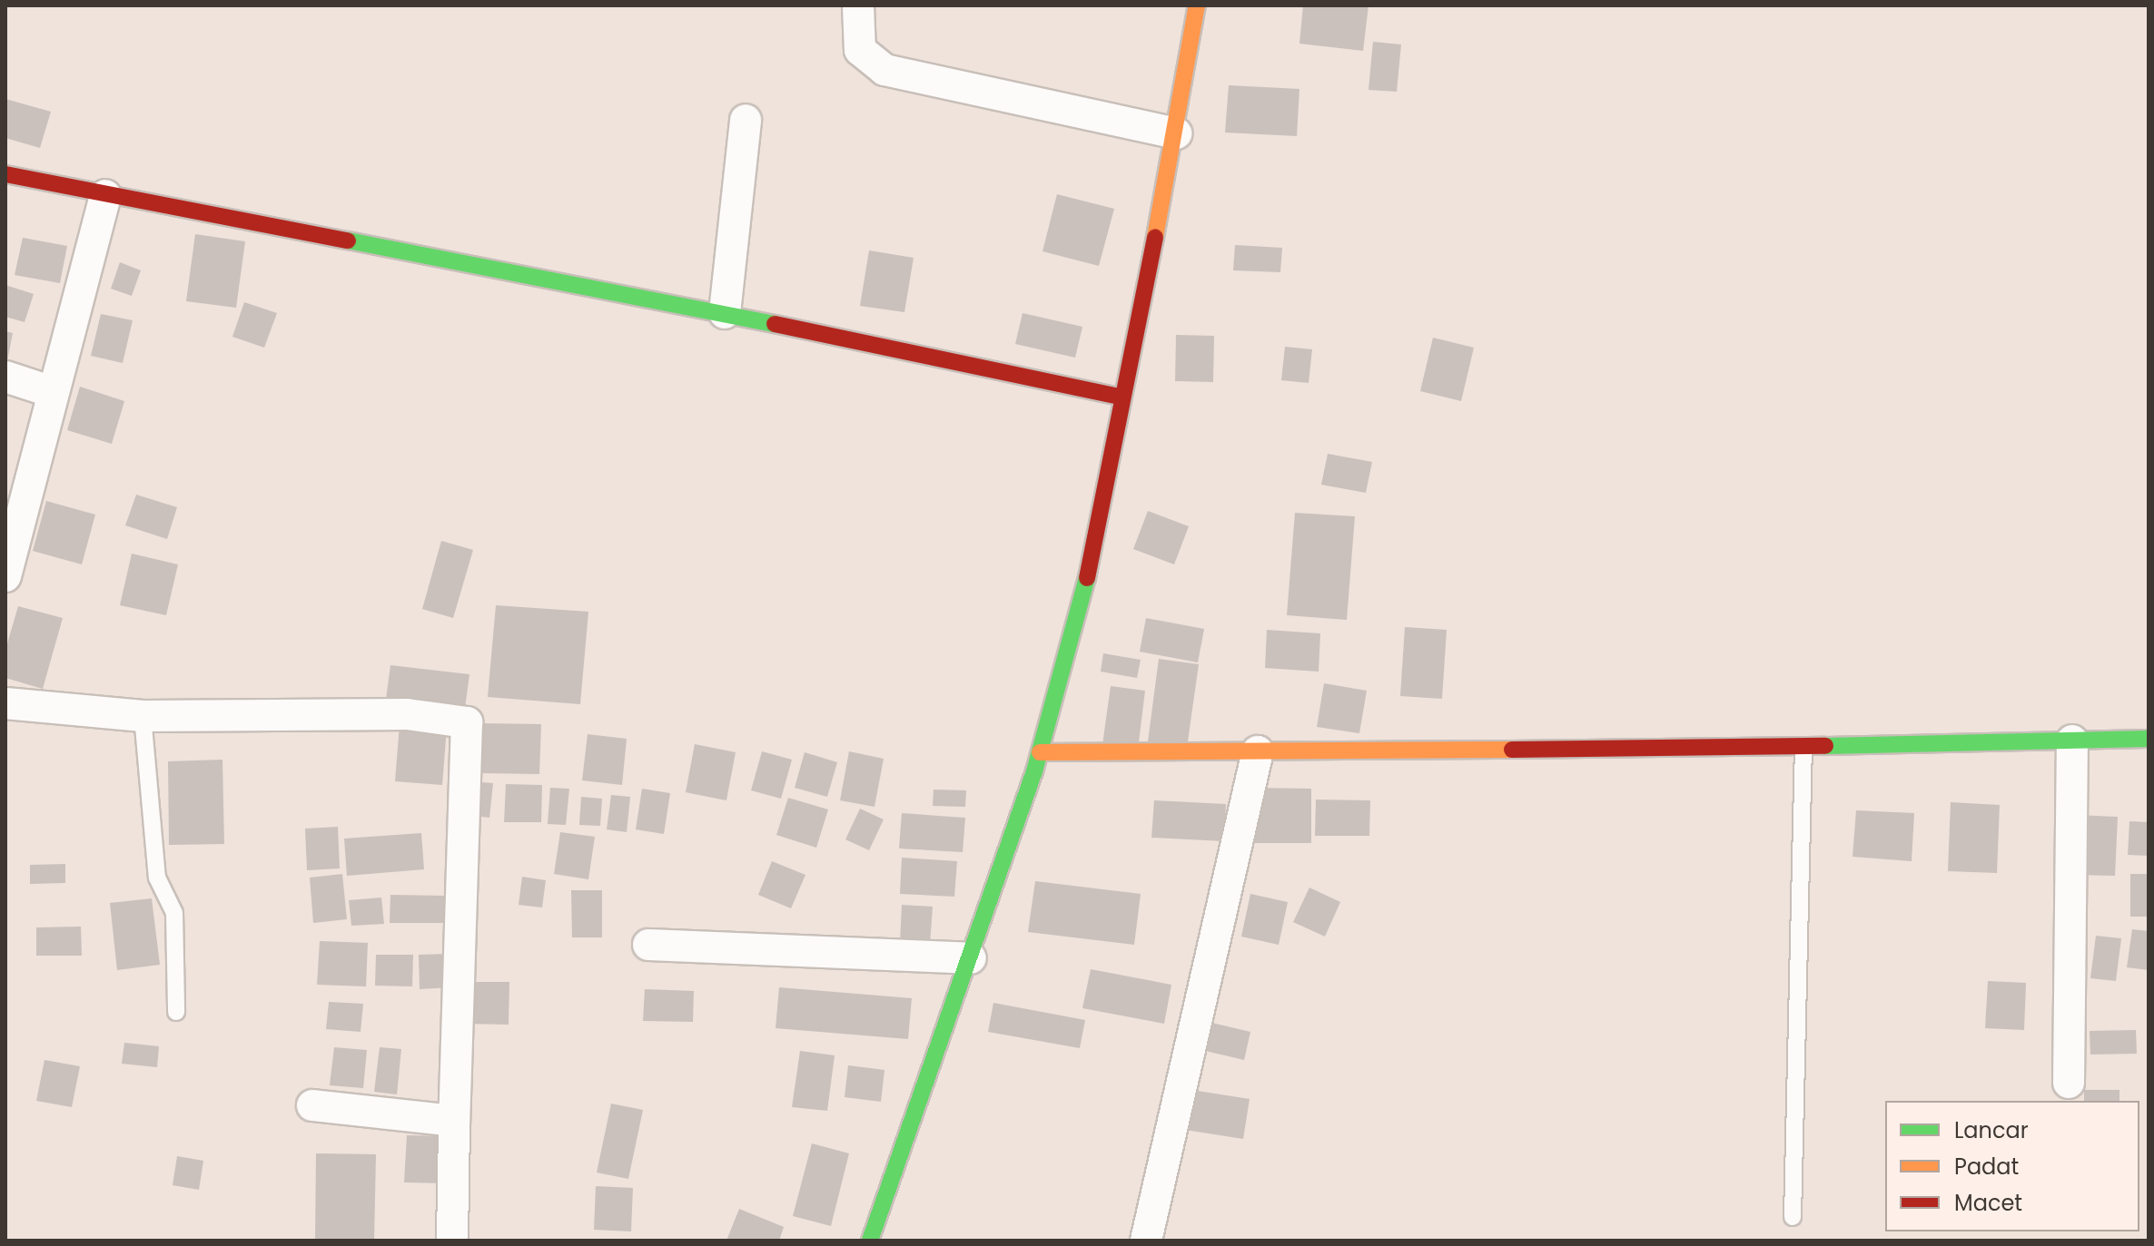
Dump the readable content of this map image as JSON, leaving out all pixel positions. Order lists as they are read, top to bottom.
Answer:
{
  "legend": ["Lancar", "Padat", "Macet"]
}
